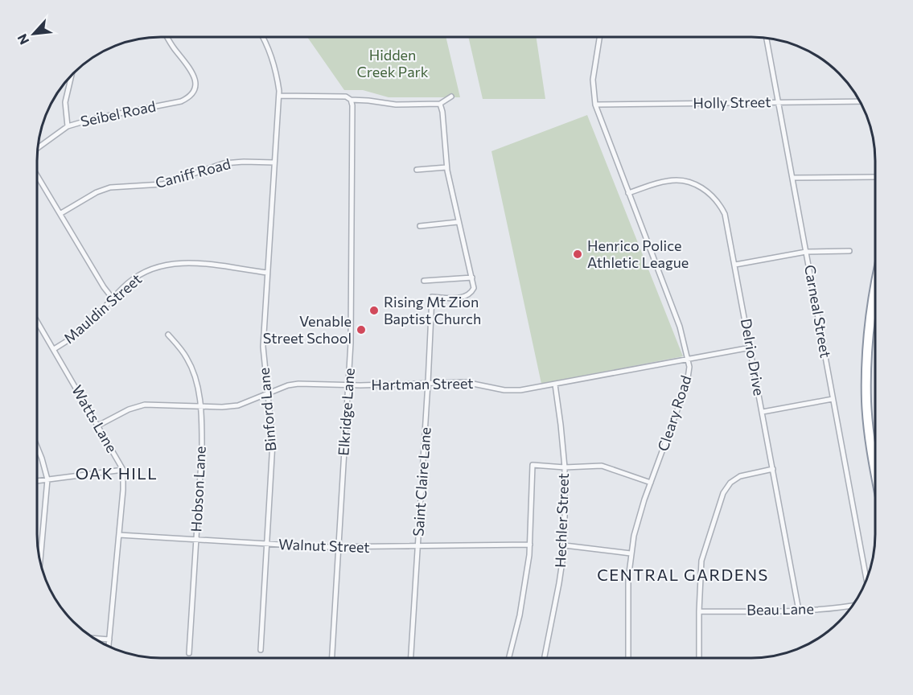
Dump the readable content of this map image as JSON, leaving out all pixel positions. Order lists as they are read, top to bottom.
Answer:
{
  "streets": {
    "street": [
      "Holly Street",
      "Seibel Road",
      "Caniff Road",
      "Mauldin Street",
      "Carneal Street",
      "Delrio Drive",
      "Hartman Street",
      "Binford Lane",
      "Elkridge Lane",
      "Cleary Road",
      "Watts Lane",
      "Saint Claire Lane",
      "Hobson Lane",
      "Hechler Street",
      "Walnut Street",
      "Beau Lane"
    ]
  },
  "crossings": [
    ["Holly Street", "Carneal Street"],
    ["Holly Street", "Cleary Road"],
    ["Caniff Road", "Binford Lane"],
    ["Mauldin Street", "Binford Lane"],
    ["Mauldin Street", "Watts Lane"],
    ["Delrio Drive", "Hartman Street"],
    ["Delrio Drive", "Cleary Road"],
    ["Delrio Drive", "Beau Lane"],
    ["Hartman Street", "Binford Lane"],
    ["Hartman Street", "Elkridge Lane"],
    ["Hartman Street", "Cleary Road"],
    ["Hartman Street", "Watts Lane"],
    ["Hartman Street", "Saint Claire Lane"],
    ["Hartman Street", "Hobson Lane"],
    ["Hartman Street", "Hechler Street"],
    ["Binford Lane", "Walnut Street"],
    ["Elkridge Lane", "Walnut Street"],
    ["Watts Lane", "Walnut Street"],
    ["Saint Claire Lane", "Walnut Street"],
    ["Hobson Lane", "Walnut Street"]
  ],
  "districts": ["OAK HILL", "CENTRAL GARDENS"],
  "parks": ["Hidden Creek Park"],
  "places": ["Henrico Police Athletic League", "Rising Mt Zion Baptist Church", "Venable Street School"],
  "north": "bottom left"
}
